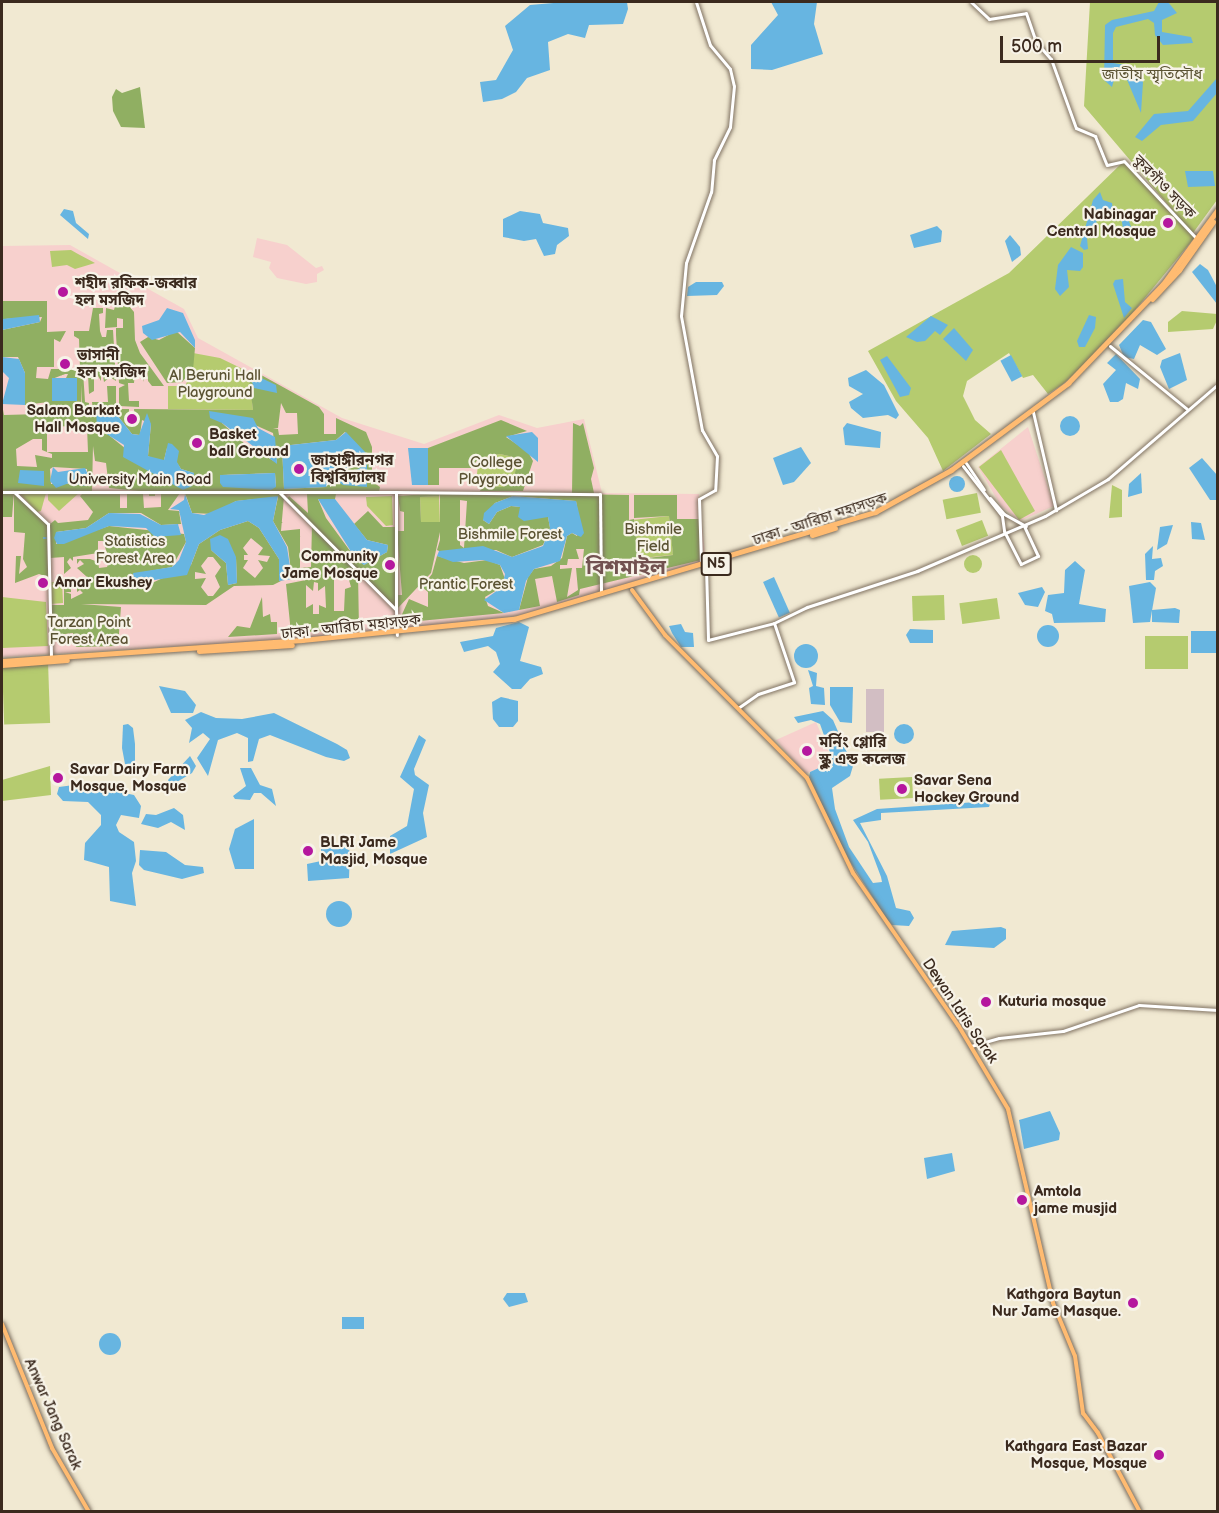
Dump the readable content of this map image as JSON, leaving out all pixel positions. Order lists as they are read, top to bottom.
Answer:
{
  "streets": {
    "highway": ["ঢাকা - আরিচা মহাসড়ক", "N5"],
    "main road": ["Dewan Idris Sarak", "Anwar Jang Sarak"],
    "street": ["কুরগাঁও সড়ক", "University Main Road"]
  },
  "crossings": [
    ["University Main Road", "ঢাকা - আরিচা মহাসড়ক"],
    ["ঢাকা - আরিচা মহাসড়ক", "N5"],
    ["ঢাকা - আরিচা মহাসড়ক", "Dewan Idris Sarak"]
  ],
  "districts": ["বিশমাইল"],
  "parks": [
    "জাতীয় স্মৃতিসৌধ",
    "Al Beruni Hall Playground",
    "College Playground",
    "Bishmile Field",
    "Bishmile Forest",
    "Statistics Forest Area",
    "Prantic Forest",
    "Tarzan Point Forest Area"
  ],
  "places": [
    "Nabinagar Central Mosque",
    "শহীদ রফিক-জব্বার হল মসজিদ",
    "ভাসানী হল মসজিদ",
    "Salam Barkat Hall Mosque",
    "Basket ball Ground",
    "জাহাঙ্গীরনগর বিশ্ববিদ্যালয়",
    "Community Jame Mosque",
    "Amar Ekushey",
    "মর্নিং গ্লোরি স্কুল এন্ড কলেজ",
    "Savar Dairy Farm Mosque, Mosque",
    "Savar Sena Hockey Ground",
    "BLRI Jame Masjid, Mosque",
    "Kuturia mosque",
    "Amtola jame musjid",
    "Kathgora Baytun Nur Jame Masque.",
    "Kathgara East Bazar Mosque, Mosque"
  ],
  "scale_bar": "500 m"
}
